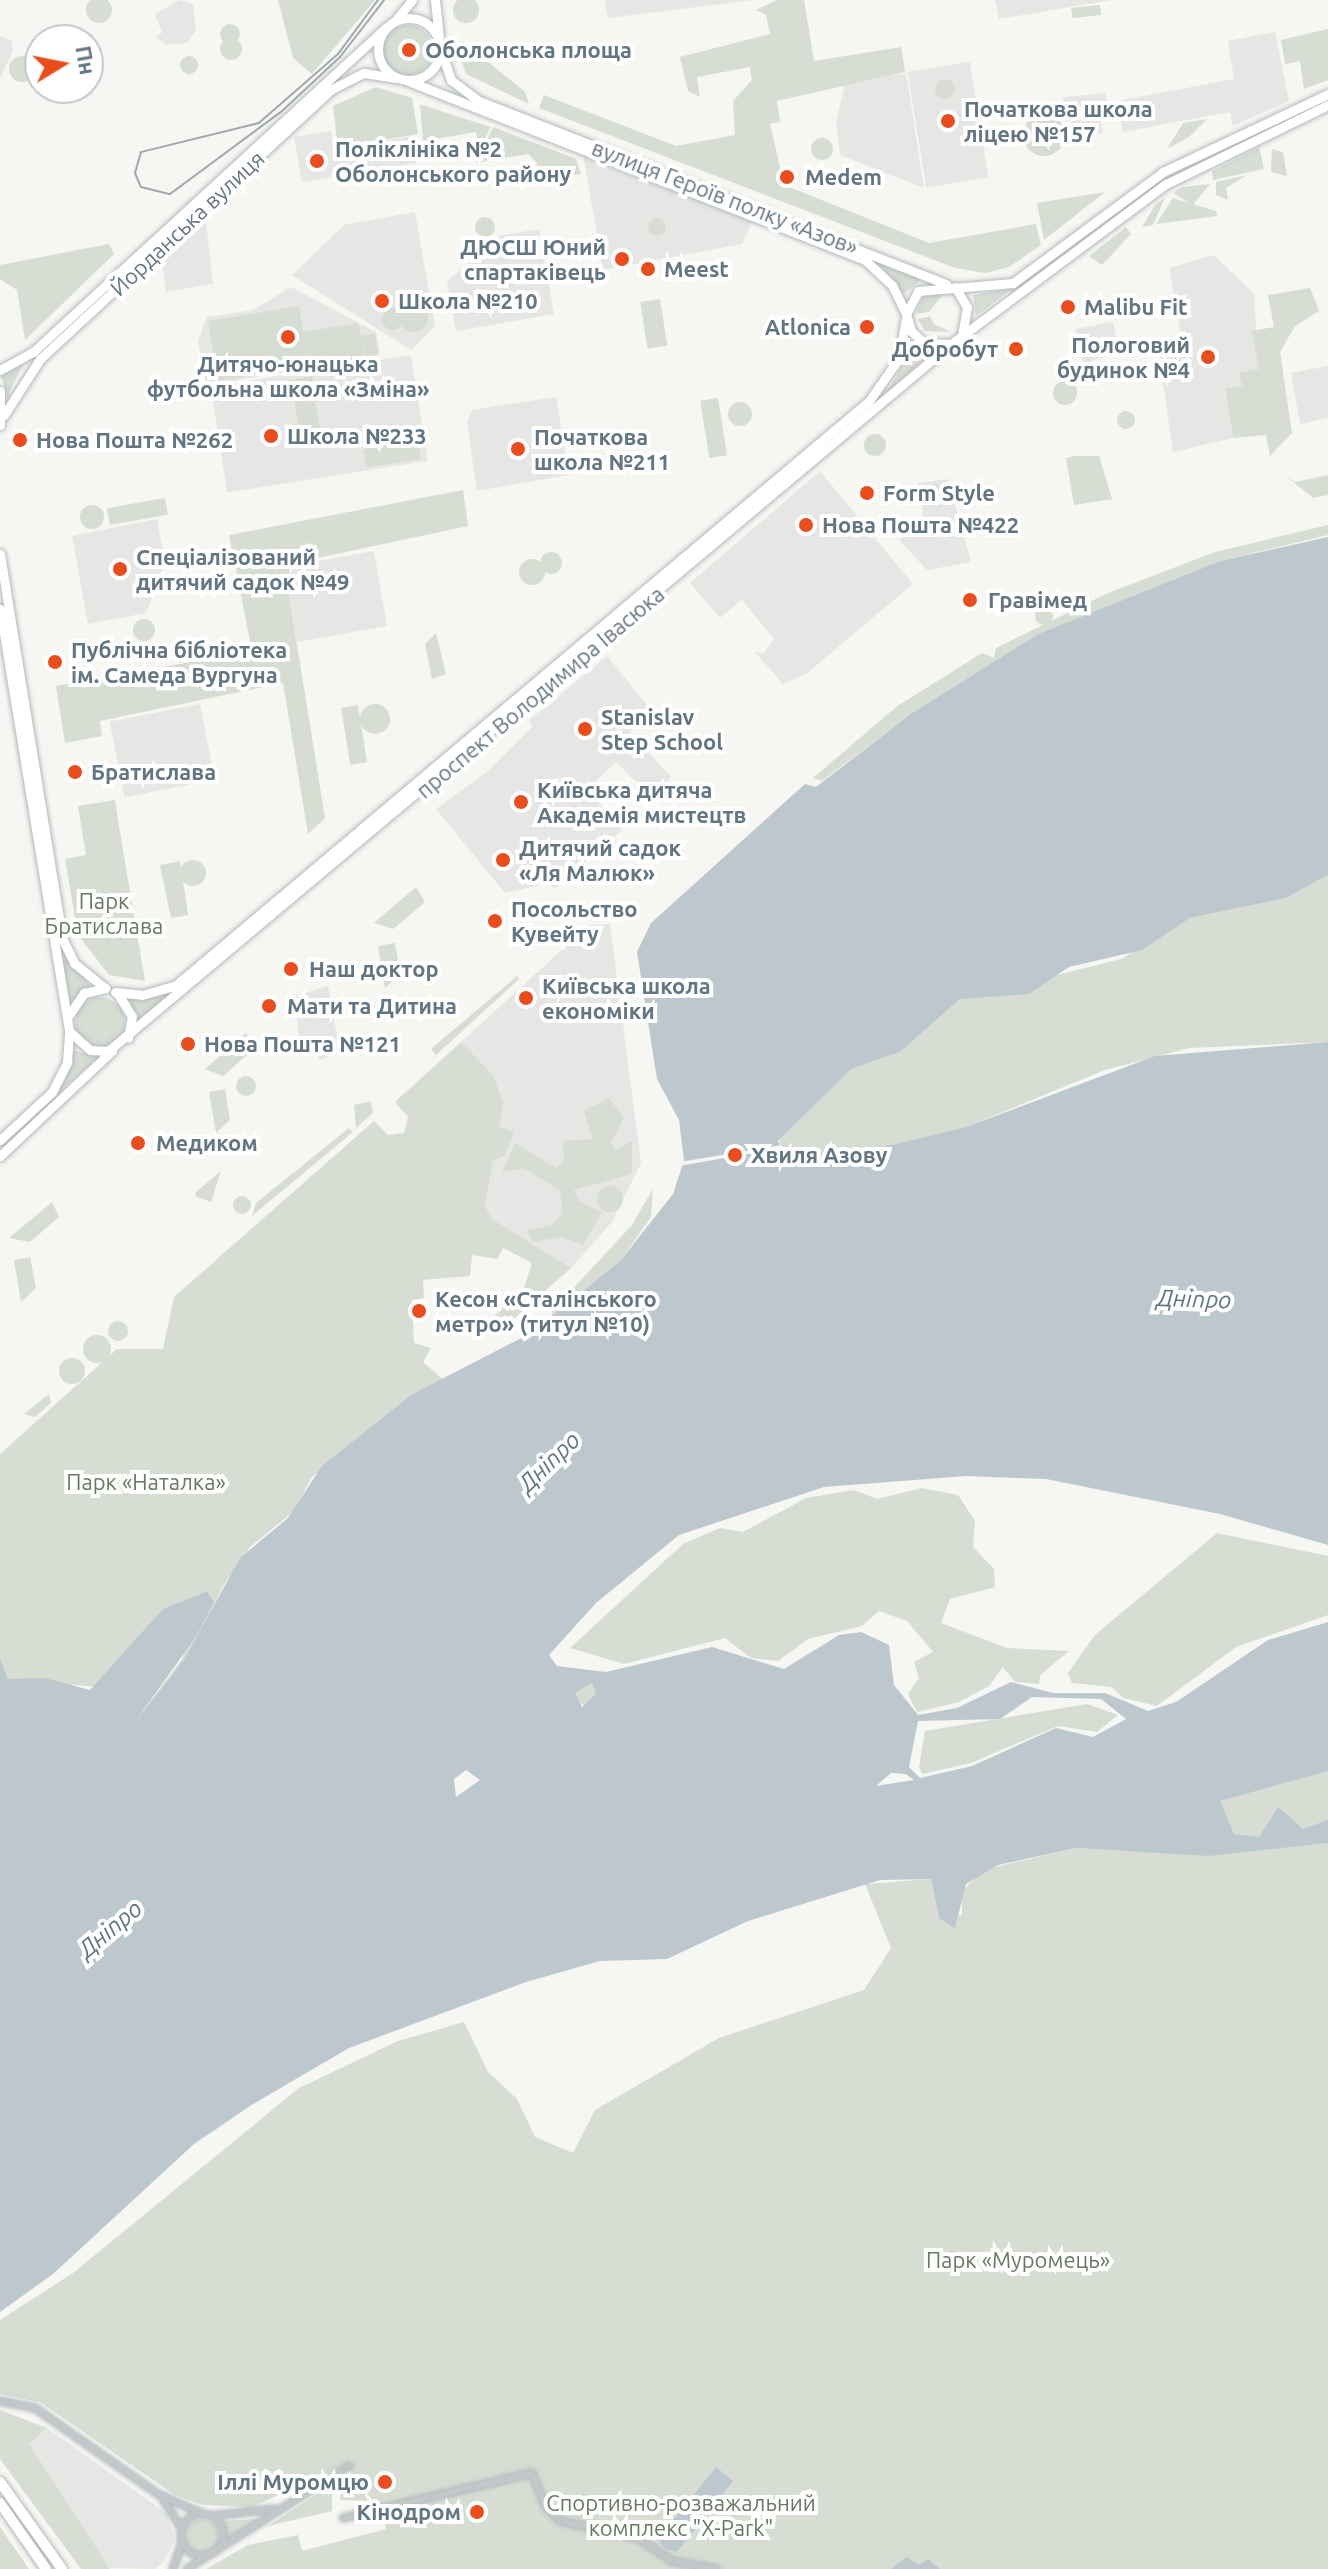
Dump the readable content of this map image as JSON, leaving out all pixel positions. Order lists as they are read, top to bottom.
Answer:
{
  "streets": {
    "main road": ["вулиця Героїв полку «Азов»", "Йорданська вулиця", "проспект Володимира Івасюка"]
  },
  "crossings": [
    ["вулиця Героїв полку «Азов»", "Йорданська вулиця"],
    ["вулиця Героїв полку «Азов»", "проспект Володимира Івасюка"]
  ],
  "water": ["Дніпро"],
  "parks": [
    "Парк Братислава",
    "Парк «Наталка»",
    "Парк «Муромець»",
    "Спортивно-розважальний комплекс \"Х-Park\""
  ],
  "places": [
    "Оболонська площа",
    "Початкова школа ліцею №157",
    "Поліклініка №2 Оболонського району",
    "Medem",
    "ДЮСШ Юний спартаківець",
    "Meest",
    "Школа №210",
    "Malibu Fit",
    "Atlonica",
    "Дитячо-юнацька футбольна школа «Зміна»",
    "Добробут",
    "Пологовий будинок №4",
    "Школа №233",
    "Нова Пошта №262",
    "Початкова школа №211",
    "Form Style",
    "Нова Пошта №422",
    "Спеціалізований дитячий садок №49",
    "Гравімед",
    "Публічна бібліотека ім. Самеда Вургуна",
    "Stanislav Step School",
    "Братислава",
    "Київська дитяча Академія мистецтв",
    "Дитячий садок «Ля Малюк»",
    "Посольство Кувейту",
    "Наш доктор",
    "Київська школа економіки",
    "Мати та Дитина",
    "Нова Пошта №121",
    "Медиком",
    "Хвиля Азову",
    "Кесон «Сталінського метро» (титул №10)",
    "Іллі Муромцю",
    "Кінодром"
  ],
  "north": "right"
}
